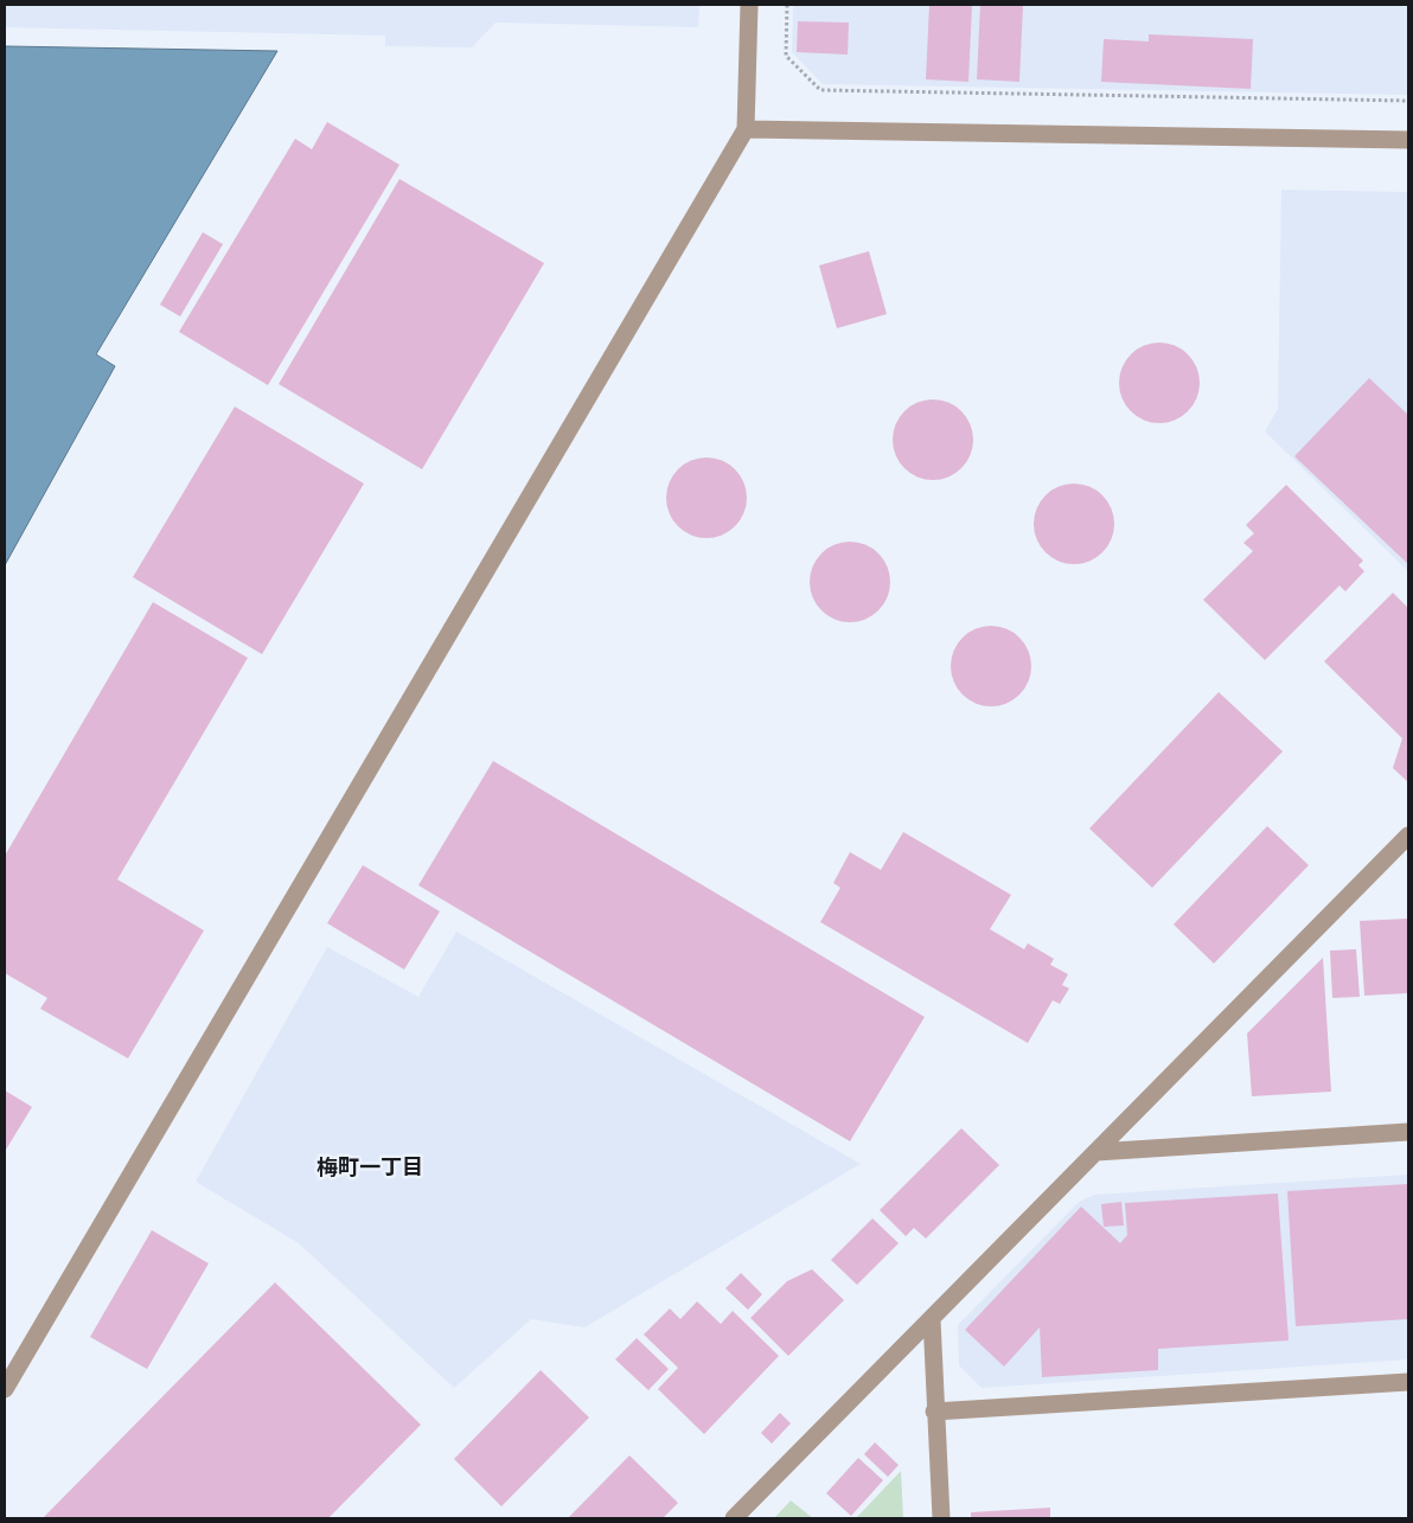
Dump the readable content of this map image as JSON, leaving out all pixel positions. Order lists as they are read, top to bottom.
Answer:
{
  "districts": ["梅町一丁目"]
}
